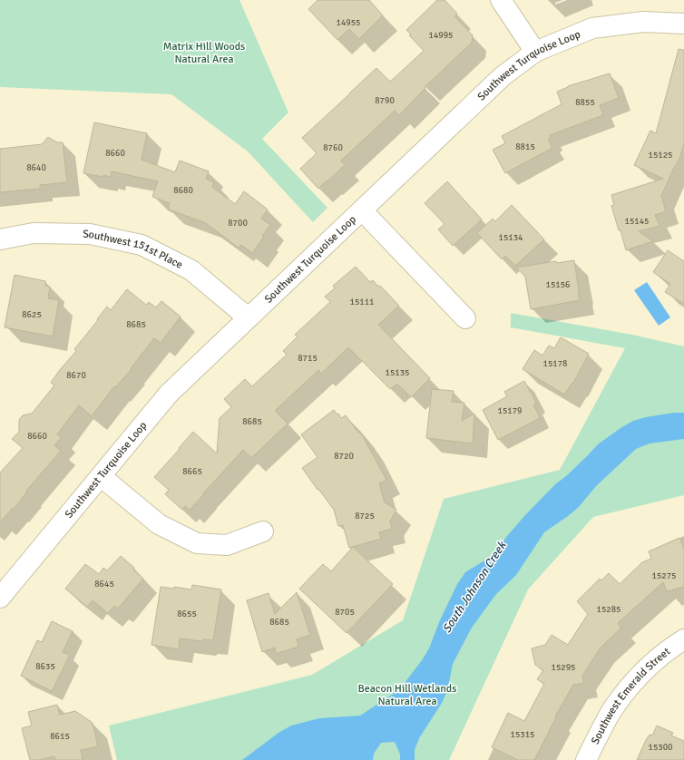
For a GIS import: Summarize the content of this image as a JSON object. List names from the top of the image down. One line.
{"streets":{"street":["Southwest Turquoise Loop","Southwest 151st Place","Southwest Emerald Street"]},"crossings":[["Southwest Turquoise Loop","Southwest 151st Place"]],"water":["South Johnson Creek"],"parks":["Matrix Hill Woods Natural Area","Beacon Hill Wetlands Natural Area"],"house_numbers":["14955","14995","8790","8855","8815","8760","8660","15125","8640","8680","15145","8700","15134","15156","15111","8625","8685","8715","15178","15135","8670","15179","8685","8660","8720","8665","8725","15275","8645","15285","8705","8655","8685","8635","15295","15315","8615","15300"]}
